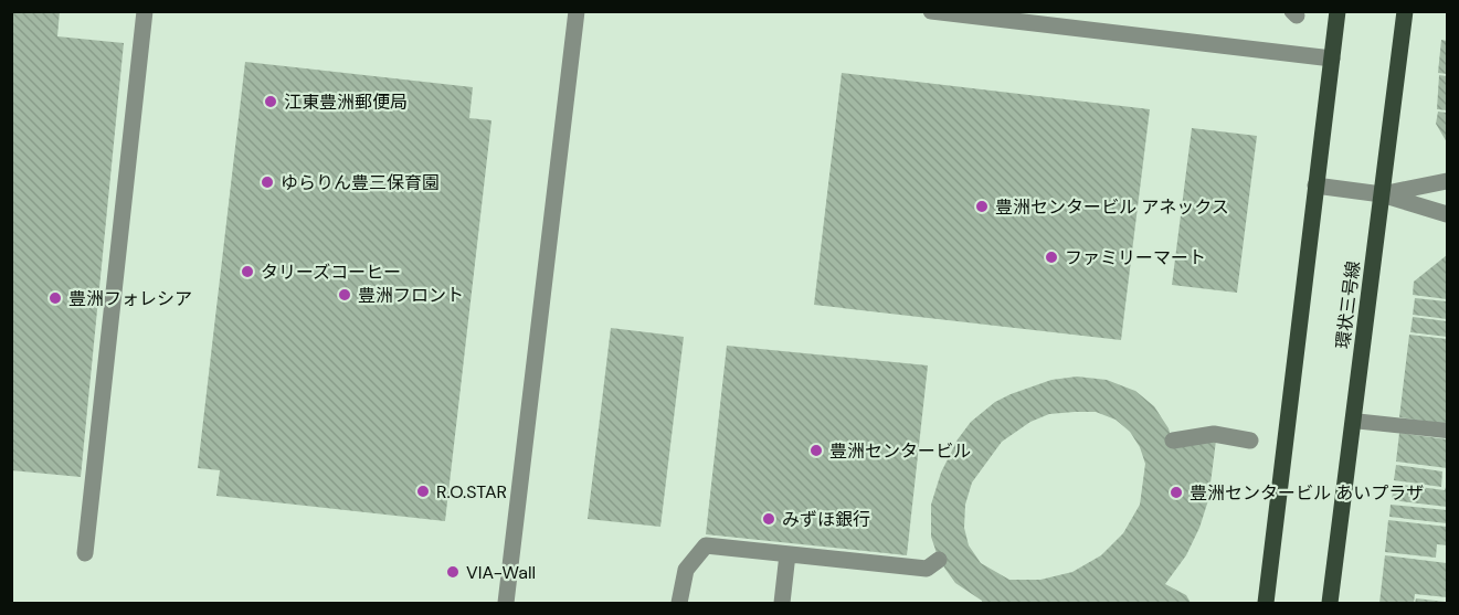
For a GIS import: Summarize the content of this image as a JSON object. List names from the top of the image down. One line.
{"streets":{"main road":["環状三号線"]},"places":["江東豊洲郵便局","ゆらりん豊三保育園","豊洲センタービル アネックス","ファミリーマート","タリーズコーヒー","豊洲フロント","豊洲フォレシア","豊洲センタービル","R.O.STAR","豊洲センタービル あいプラザ","みずほ銀行","VIA-Wall"]}
